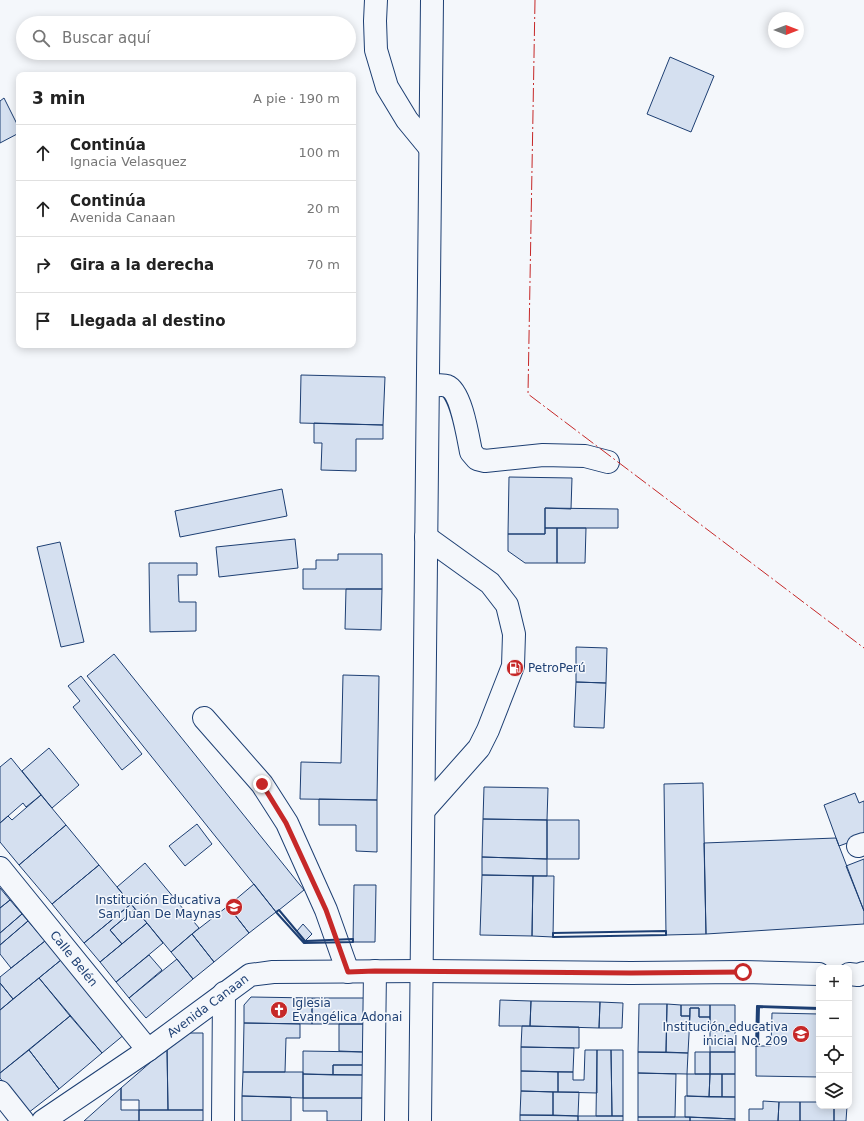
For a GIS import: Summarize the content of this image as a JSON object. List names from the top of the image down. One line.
{"streets":{"main road":["Calle Belén","Avenida Canaan"]},"crossings":[["Calle Belén","Avenida Canaan"]],"places":{"fuel station":["PetroPerú"],"school or university":["Institución Educativa San Juan De Maynas","Institución educativa inicial No. 209"],"church":["Iglesia Evangélica Adonai"]},"north":"right","page":{"search":"Buscar aquí","heading":["3 min","A pie · 190 m"],"list":[["Continúa","Ignacia Velasquez","100 m"],["Continúa","Avenida Canaan","20 m"],["Gira a la derecha","70 m"],"Llegada al destino"],"map_buttons":["+","−"]}}
